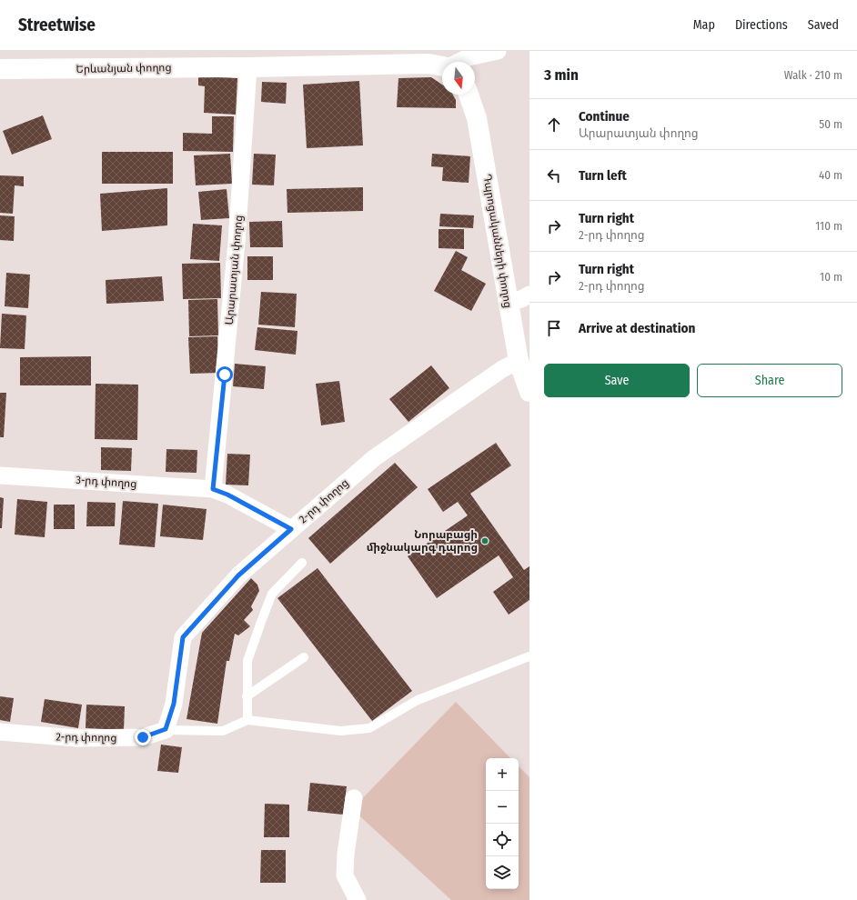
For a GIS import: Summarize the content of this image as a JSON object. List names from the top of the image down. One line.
{"streets":{"main road":["Երևանյան փողոց","Դպրոցականների փողոց"],"street":["Արարատյան փողոց","3-րդ փողոց","2-րդ փողոց"]},"crossings":[["Երևանյան փողոց","Արարատյան փողոց"],["Դպրոցականների փողոց","2-րդ փողոց"],["Արարատյան փողոց","3-րդ փողոց"],["3-րդ փողոց","2-րդ փողոց"]],"places":["Նորաբացի միջնակարգ դպրոց"],"north":"bottom","page":{"header":"Streetwise","nav":["Map","Directions","Saved"],"heading":["3 min","Walk · 210 m"],"list":[["Continue","Արարատյան փողոց","50 m"],["Turn left","40 m"],["Turn right","2-րդ փողոց","110 m"],["Turn right","2-րդ փողոց","10 m"],"Arrive at destination"],"buttons":["Save","Share"],"map_buttons":["+","−"]}}
